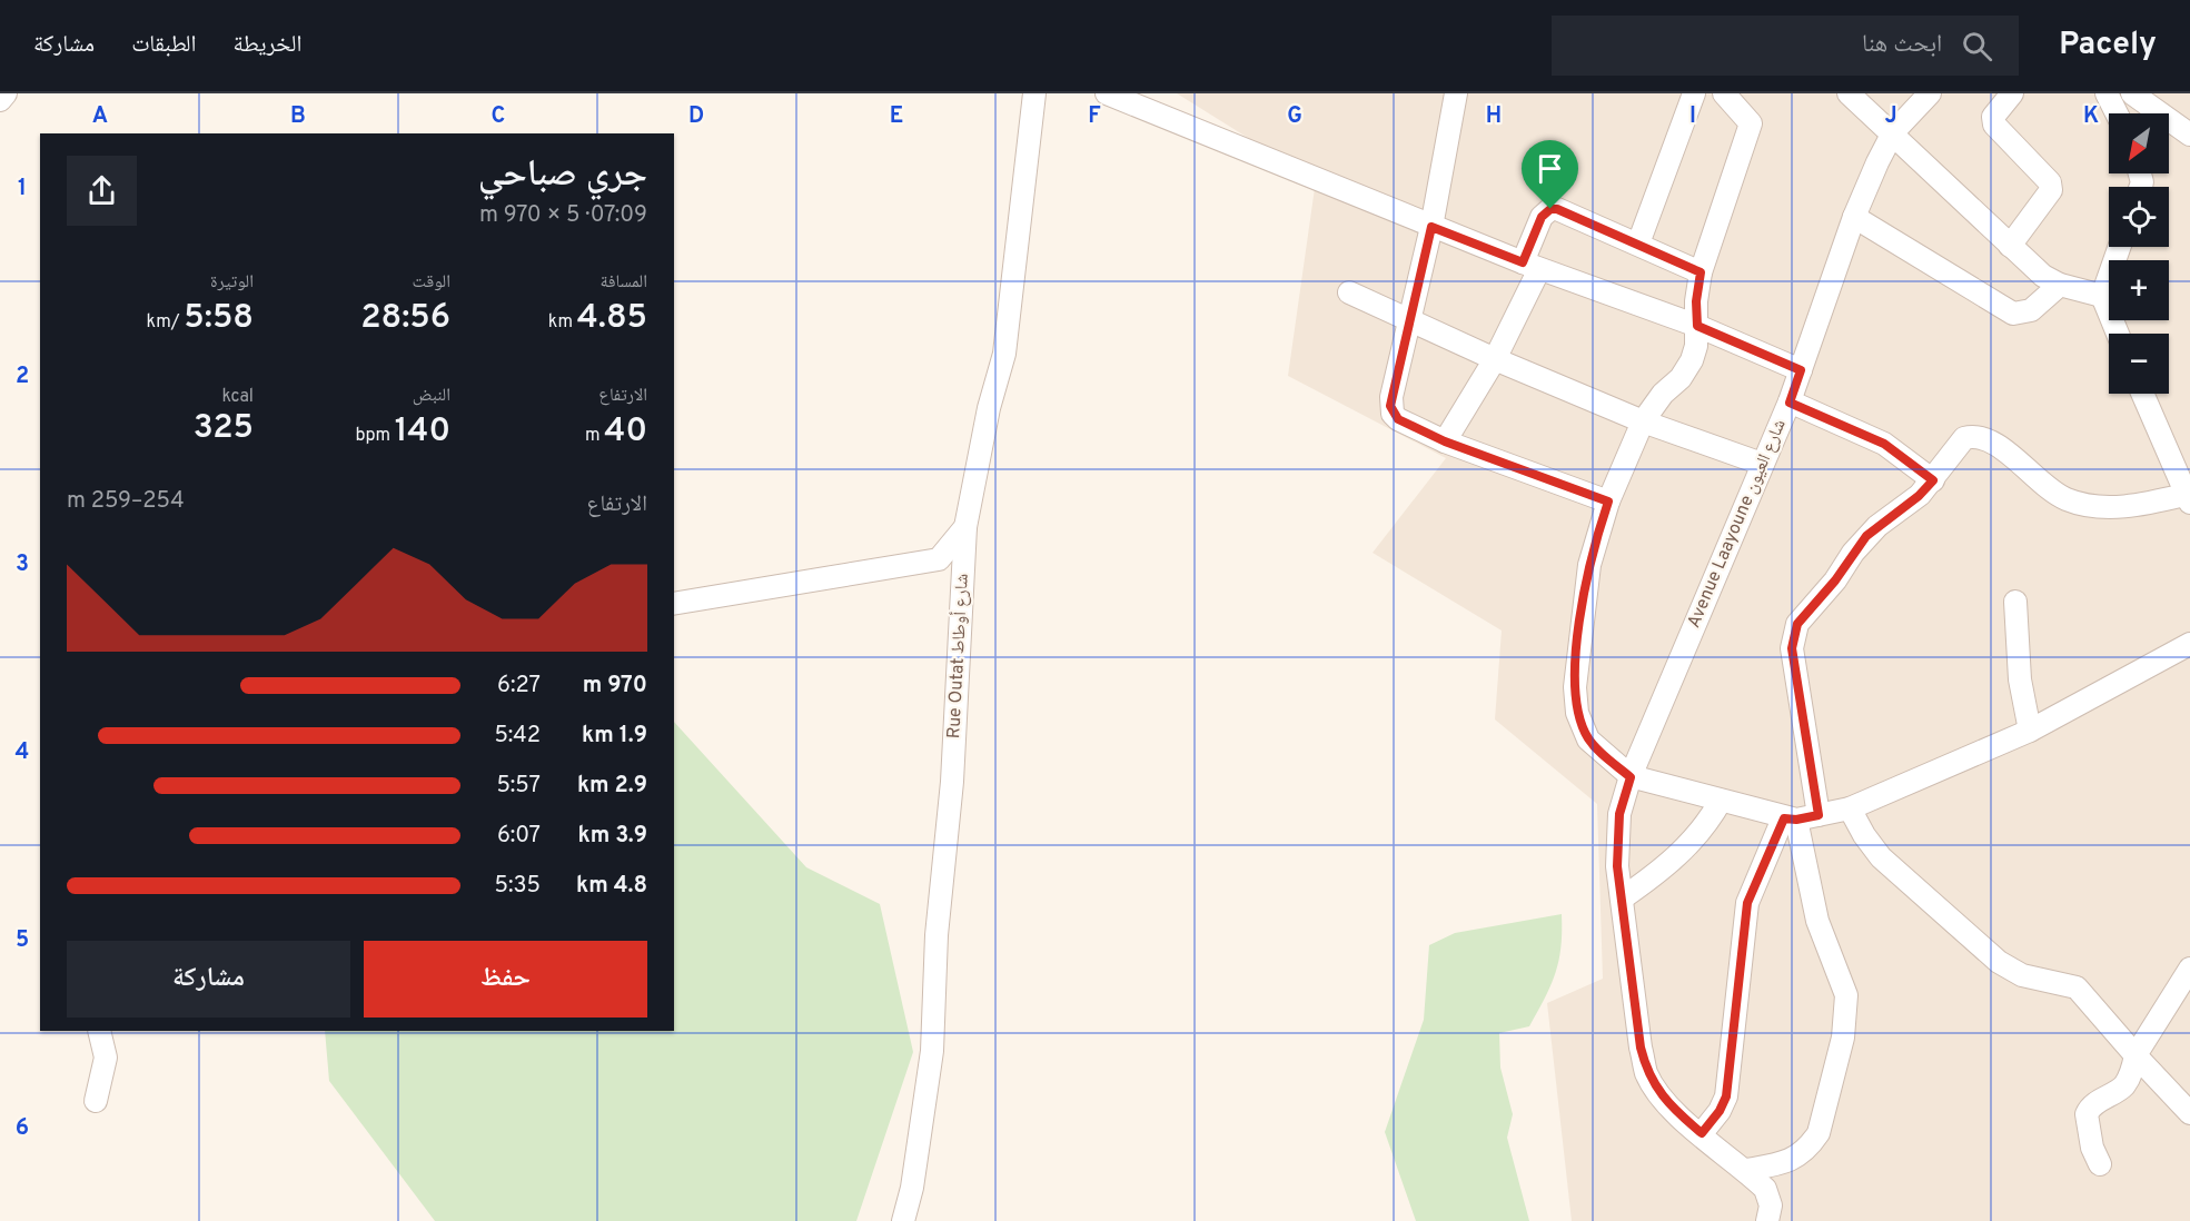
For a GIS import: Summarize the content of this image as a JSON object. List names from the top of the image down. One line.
{"streets":{"street":["Avenue Laayoune شارع العيون","Rue Outat شارع أوطاط"]},"north":"bottom left","page":{"header":"Pacely","search":"ابحث هنا","nav":["الخريطة","الطبقات","مشاركة"],"map_buttons":["+","−"],"heading":["جري صباحي","07:09 · 5 × 970 m"],"stats":[["المسافة","4.85 km"],["الوقت","28:56"],["الوتيرة","5:58 /km"],["الارتفاع","40 m"],["النبض","140 bpm"],["kcal","325"]],"chart":["الارتفاع","254–259 m"],"list":[{"name":"970 m","note":"6:27"},{"name":"1.9 km","note":"5:42"},{"name":"2.9 km","note":"5:57"},{"name":"3.9 km","note":"6:07"},{"name":"4.8 km","note":"5:35"}],"buttons":["حفظ","مشاركة"]},"grid":{"columns":["A","B","C","D","E","F","G","H","I","J","K"],"rows":["1","2","3","4","5","6"]}}
